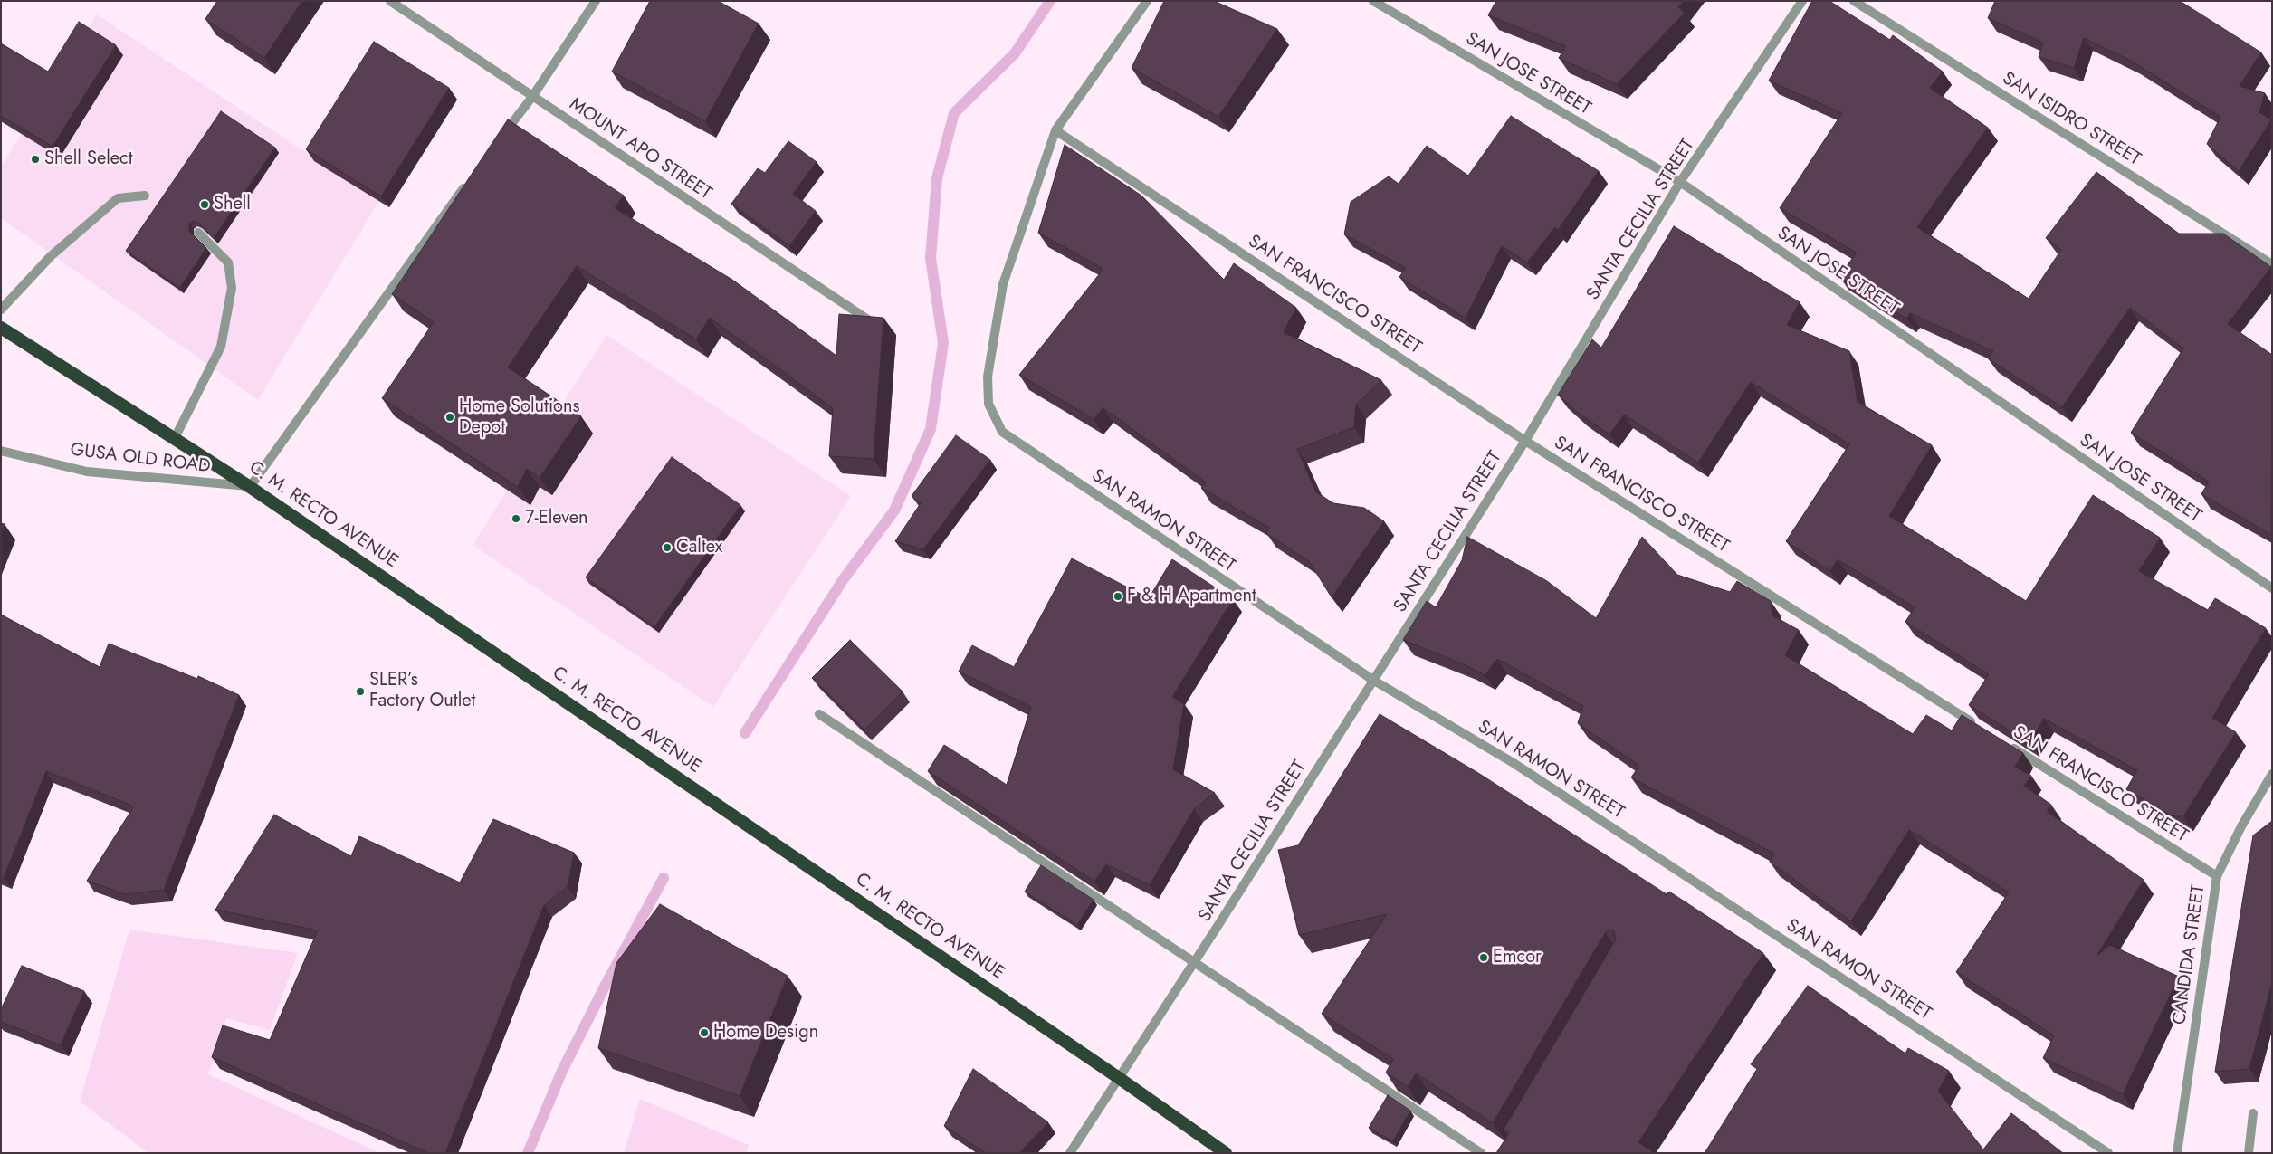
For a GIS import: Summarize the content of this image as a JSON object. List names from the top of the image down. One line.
{"streets":{"highway":["C. M. RECTO AVENUE"],"street":["SAN JOSE STREET","SAN ISIDRO STREET","MOUNT APO STREET","SANTA CECILIA STREET","SAN FRANCISCO STREET","GUSA OLD ROAD","SAN RAMON STREET","CANDIDA STREET"]},"crossings":[["SAN JOSE STREET","SANTA CECILIA STREET"],["SANTA CECILIA STREET","SAN FRANCISCO STREET"],["SANTA CECILIA STREET","C. M. RECTO AVENUE"],["SANTA CECILIA STREET","SAN RAMON STREET"],["SAN FRANCISCO STREET","SAN RAMON STREET"],["SAN FRANCISCO STREET","CANDIDA STREET"],["GUSA OLD ROAD","C. M. RECTO AVENUE"]],"places":["Shell Select","Shell","Home Solutions Depot","7-Eleven","Caltex","F & H Apartment","SLER’s Factory Outlet","Emcor","Home Design"]}
